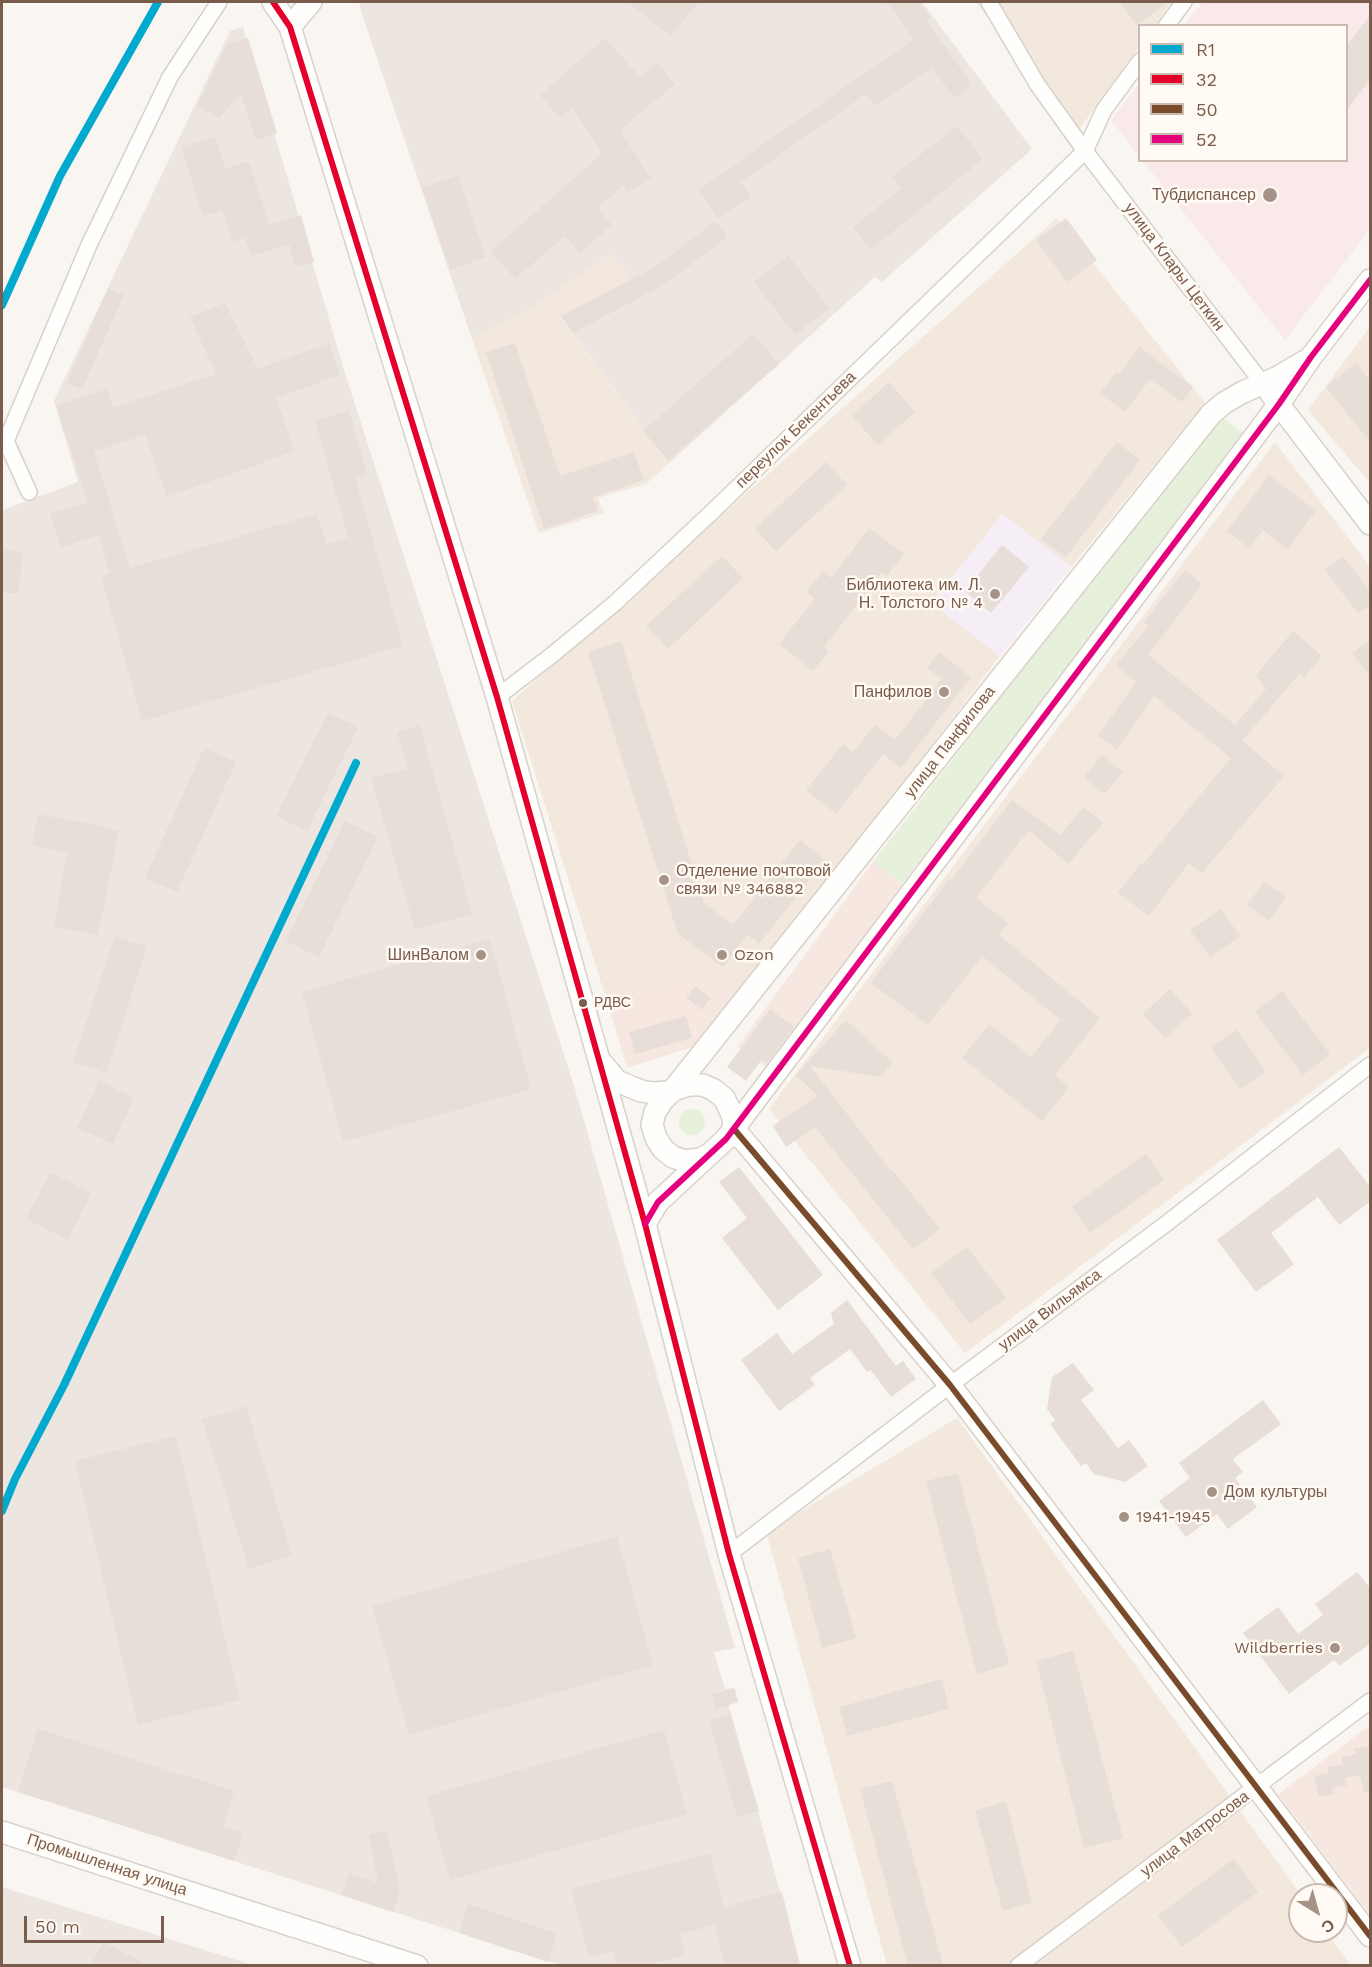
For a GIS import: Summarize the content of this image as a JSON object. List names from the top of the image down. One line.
{"streets":{"street":["улица Клары Цеткин","переулок Бекентьева","улица Панфилова","улица Вильямса","улица Матросова","Промышленная улица"]},"crossings":[["улица Клары Цеткин","переулок Бекентьева"],["улица Клары Цеткин","улица Панфилова"]],"places":["Тубдиспансер","Библиотека им. Л. Н. Толстого № 4","Панфилов","Отделение почтовой связи № 346882","ШинВалом","Ozon","РДВС","Дом культуры","1941-1945","Wildberries"],"lines":["transit line R1","transit line 32","transit line 52","transit line 50"],"legend":["R1","32","50","52"],"scale_bar":"50 m","north":"bottom right"}
